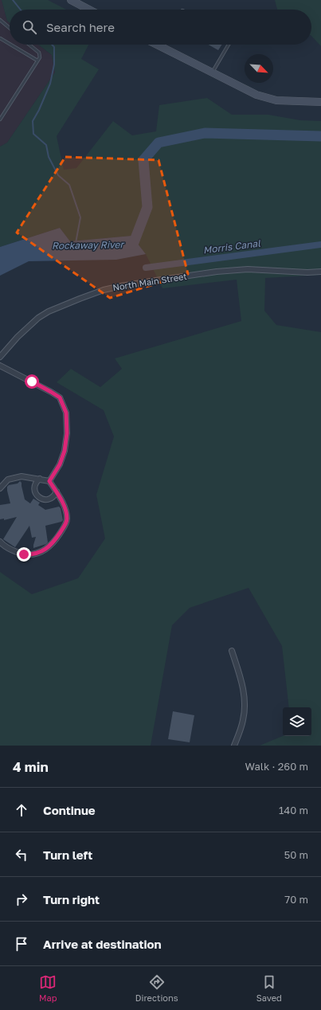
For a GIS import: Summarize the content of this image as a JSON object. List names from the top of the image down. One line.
{"streets":{"street":["North Main Street"]},"water":["Rockaway River","Morris Canal"],"north":"bottom right","page":{"search":"Search here","heading":["4 min","Walk · 260 m"],"list":[["Continue","140 m"],["Turn left","50 m"],["Turn right","70 m"],"Arrive at destination"],"nav":["Map","Directions","Saved"]}}
